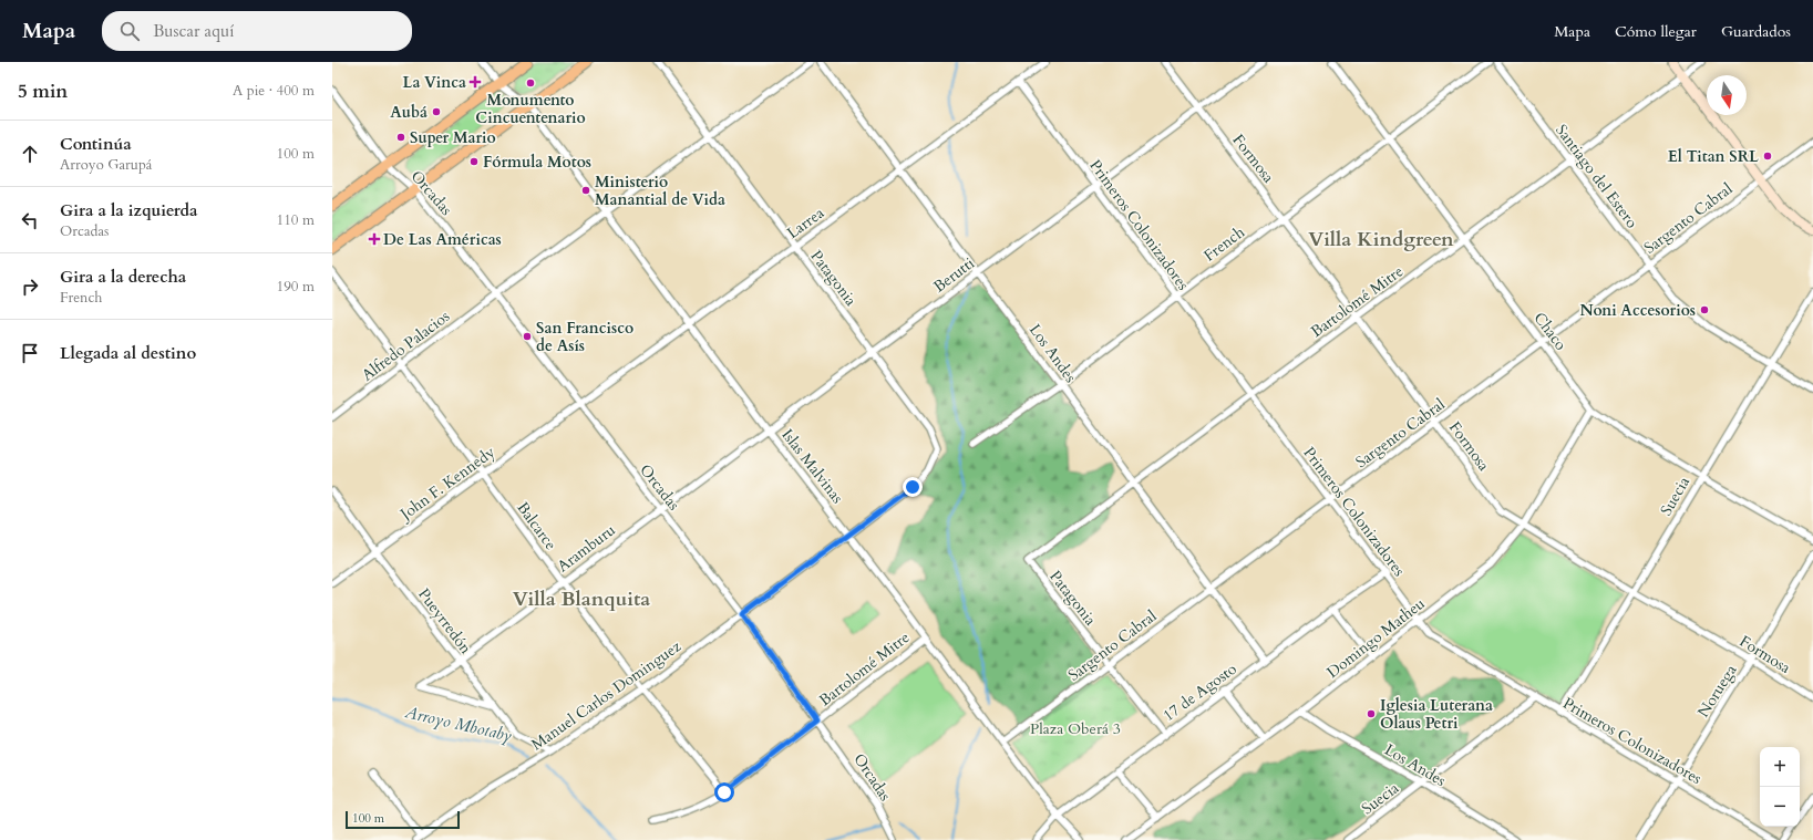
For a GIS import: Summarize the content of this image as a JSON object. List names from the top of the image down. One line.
{"streets":{"street":["Formosa","Santiago del Estero","Orcadas","Sargento Cabral","Larrea","Primeros Colonizadores","French","Berutti","Patagonia","Bartolomé Mitre","Chaco","Alfredo Palacios","Los Andes","Islas Malvinas","John F. Kennedy","Suecia","Balcarce","Aramburu","Pueyrredón","Domingo Matheu","Noruega","17 de Agosto","Manuel Carlos Dominguez"]},"crossings":[["Formosa","Sargento Cabral"],["Formosa","French"],["Formosa","Berutti"],["Formosa","Bartolomé Mitre"],["Formosa","Suecia"],["Formosa","Domingo Matheu"],["Formosa","Noruega"],["Santiago del Estero","Sargento Cabral"],["Santiago del Estero","Bartolomé Mitre"],["Santiago del Estero","Suecia"],["Orcadas","Larrea"],["Orcadas","Berutti"],["Orcadas","Bartolomé Mitre"],["Orcadas","Alfredo Palacios"],["Orcadas","John F. Kennedy"],["Orcadas","Aramburu"],["Orcadas","Manuel Carlos Dominguez"],["Sargento Cabral","Primeros Colonizadores"],["Sargento Cabral","Patagonia"],["Sargento Cabral","Chaco"],["Sargento Cabral","Los Andes"],["Sargento Cabral","Islas Malvinas"],["Larrea","Primeros Colonizadores"],["Larrea","Patagonia"],["Larrea","Los Andes"],["Larrea","Islas Malvinas"],["Larrea","John F. Kennedy"],["Primeros Colonizadores","French"],["Primeros Colonizadores","Berutti"],["Primeros Colonizadores","Bartolomé Mitre"],["Primeros Colonizadores","Suecia"],["Primeros Colonizadores","Domingo Matheu"],["Primeros Colonizadores","Noruega"],["Primeros Colonizadores","17 de Agosto"],["French","Chaco"],["French","Los Andes"],["Berutti","Patagonia"],["Berutti","Los Andes"],["Berutti","Islas Malvinas"],["Berutti","Aramburu"],["Patagonia","Bartolomé Mitre"],["Patagonia","Alfredo Palacios"],["Patagonia","Islas Malvinas"],["Patagonia","17 de Agosto"],["Bartolomé Mitre","Chaco"],["Bartolomé Mitre","Los Andes"],["Bartolomé Mitre","Islas Malvinas"],["Bartolomé Mitre","Balcarce"],["Chaco","Suecia"],["Chaco","Domingo Matheu"],["Alfredo Palacios","Islas Malvinas"],["Alfredo Palacios","Balcarce"],["Los Andes","Suecia"],["Los Andes","Domingo Matheu"],["Los Andes","17 de Agosto"],["Islas Malvinas","17 de Agosto"],["John F. Kennedy","Balcarce"],["John F. Kennedy","Pueyrredón"],["Balcarce","Aramburu"],["Balcarce","Manuel Carlos Dominguez"],["Aramburu","Pueyrredón"],["Pueyrredón","Manuel Carlos Dominguez"]],"districts":["Villa Kindgreen","Villa Blanquita"],"water":["Arroyo Mbotaby"],"parks":["Plaza Oberá 3"],"places":{"health":["La Vinca","De Las Américas"],"other":["Monumento Cincuentenario","Aubá","Super Mario","El Titan SRL","Fórmula Motos","Ministerio Manantial de Vida","Noni Accesorios","San Francisco de Asís","Iglesia Luterana Olaus Petri"]},"scale_bar":"100 m","north":"bottom","page":{"header":"Mapa","search":"Buscar aquí","nav":["Mapa","Cómo llegar","Guardados"],"heading":["5 min","A pie · 400 m"],"list":[["Continúa","Arroyo Garupá","100 m"],["Gira a la izquierda","Orcadas","110 m"],["Gira a la derecha","French","190 m"],"Llegada al destino"],"map_buttons":["+","−"],"scale":"100 m"}}
